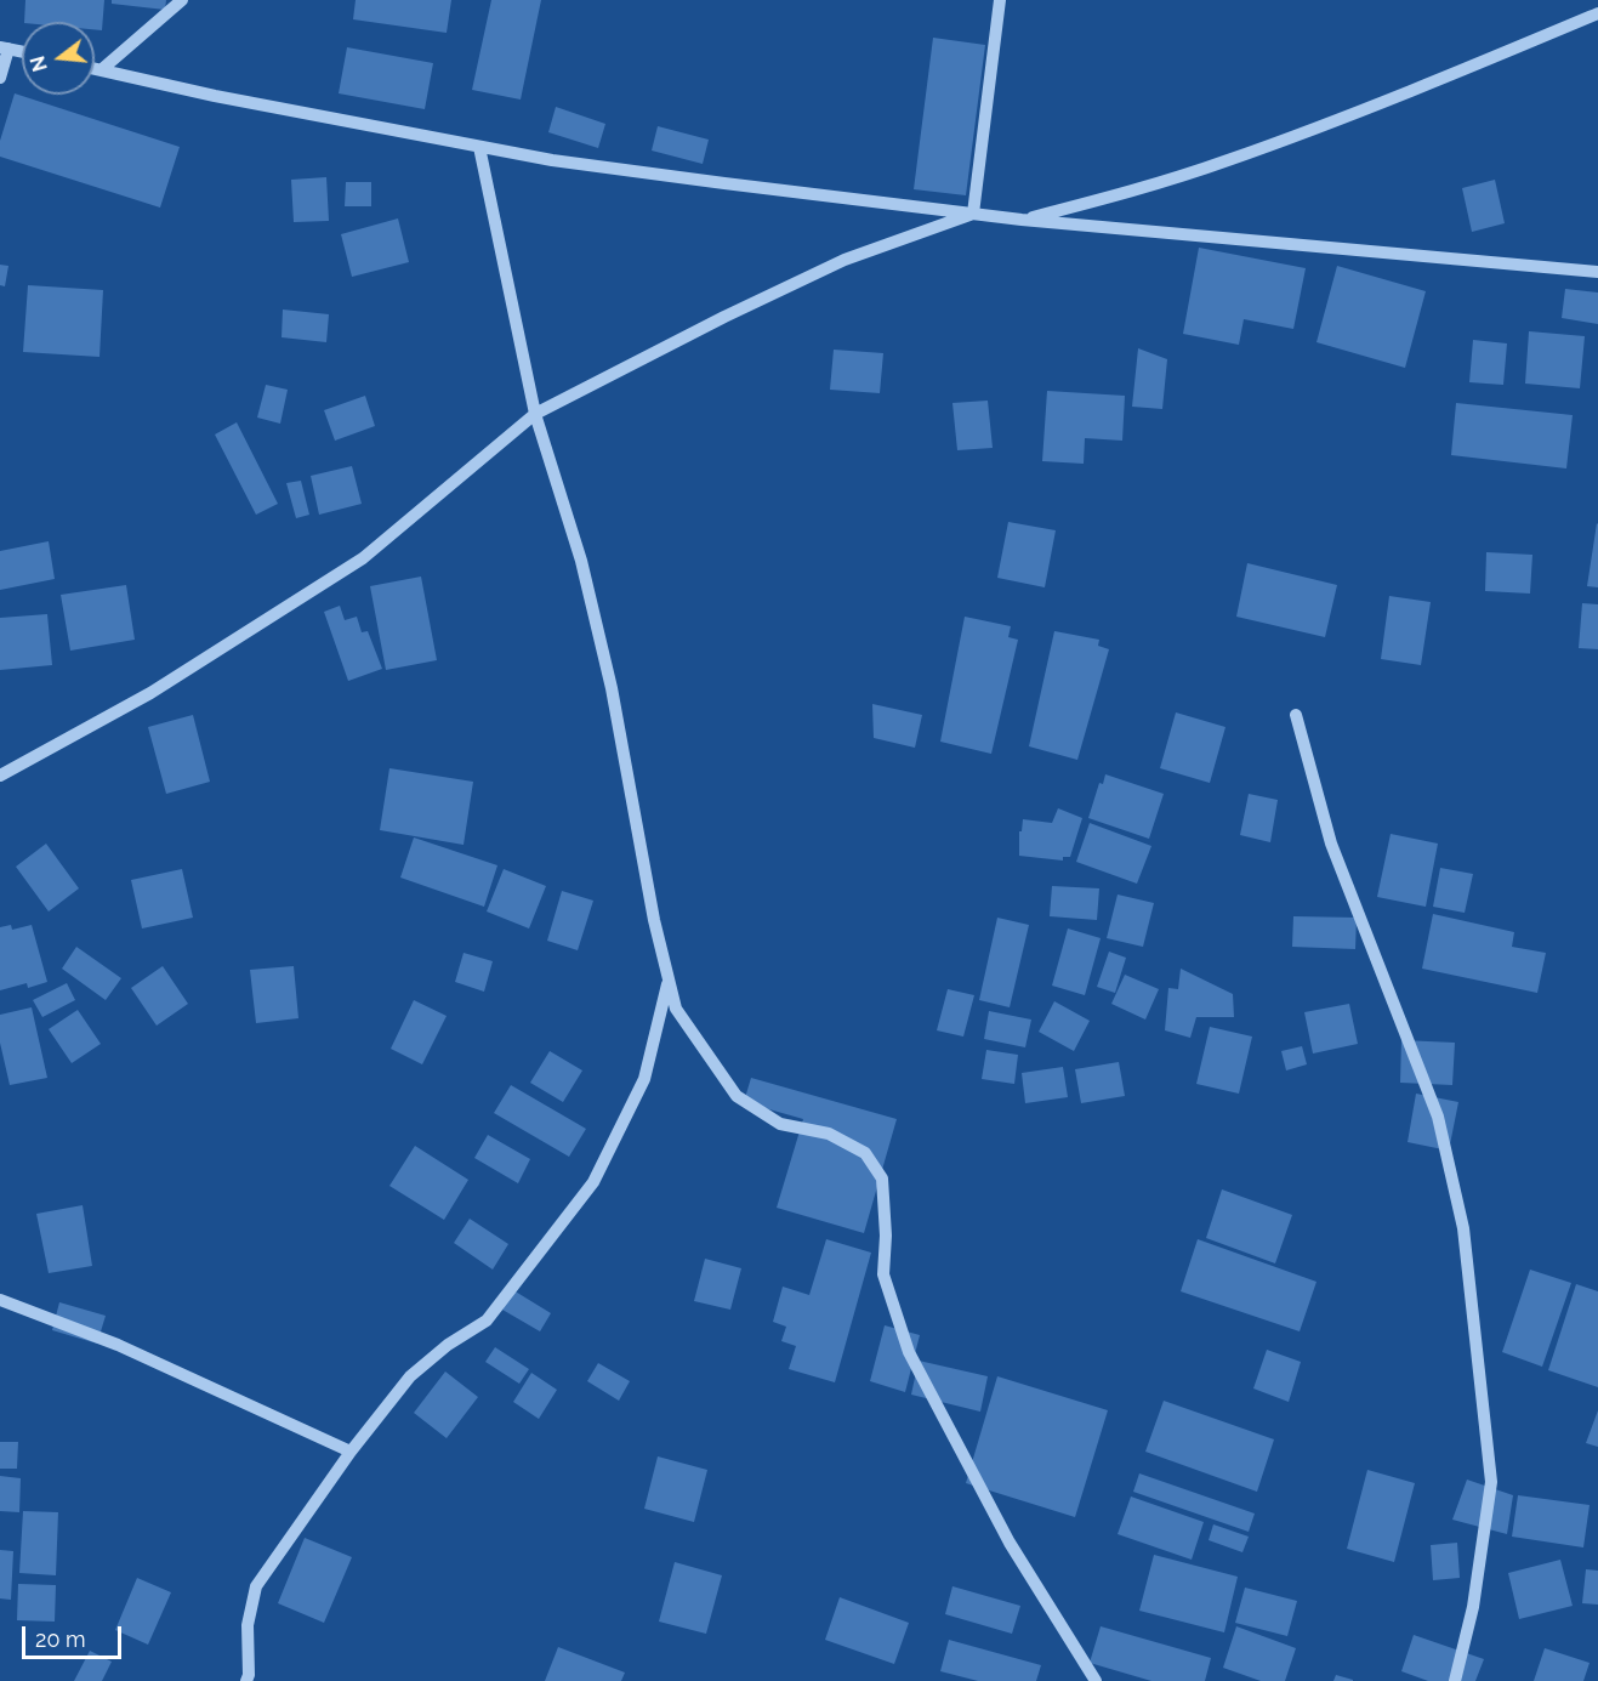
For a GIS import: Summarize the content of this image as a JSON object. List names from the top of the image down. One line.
{"scale_bar":"20 m","north":"left"}
